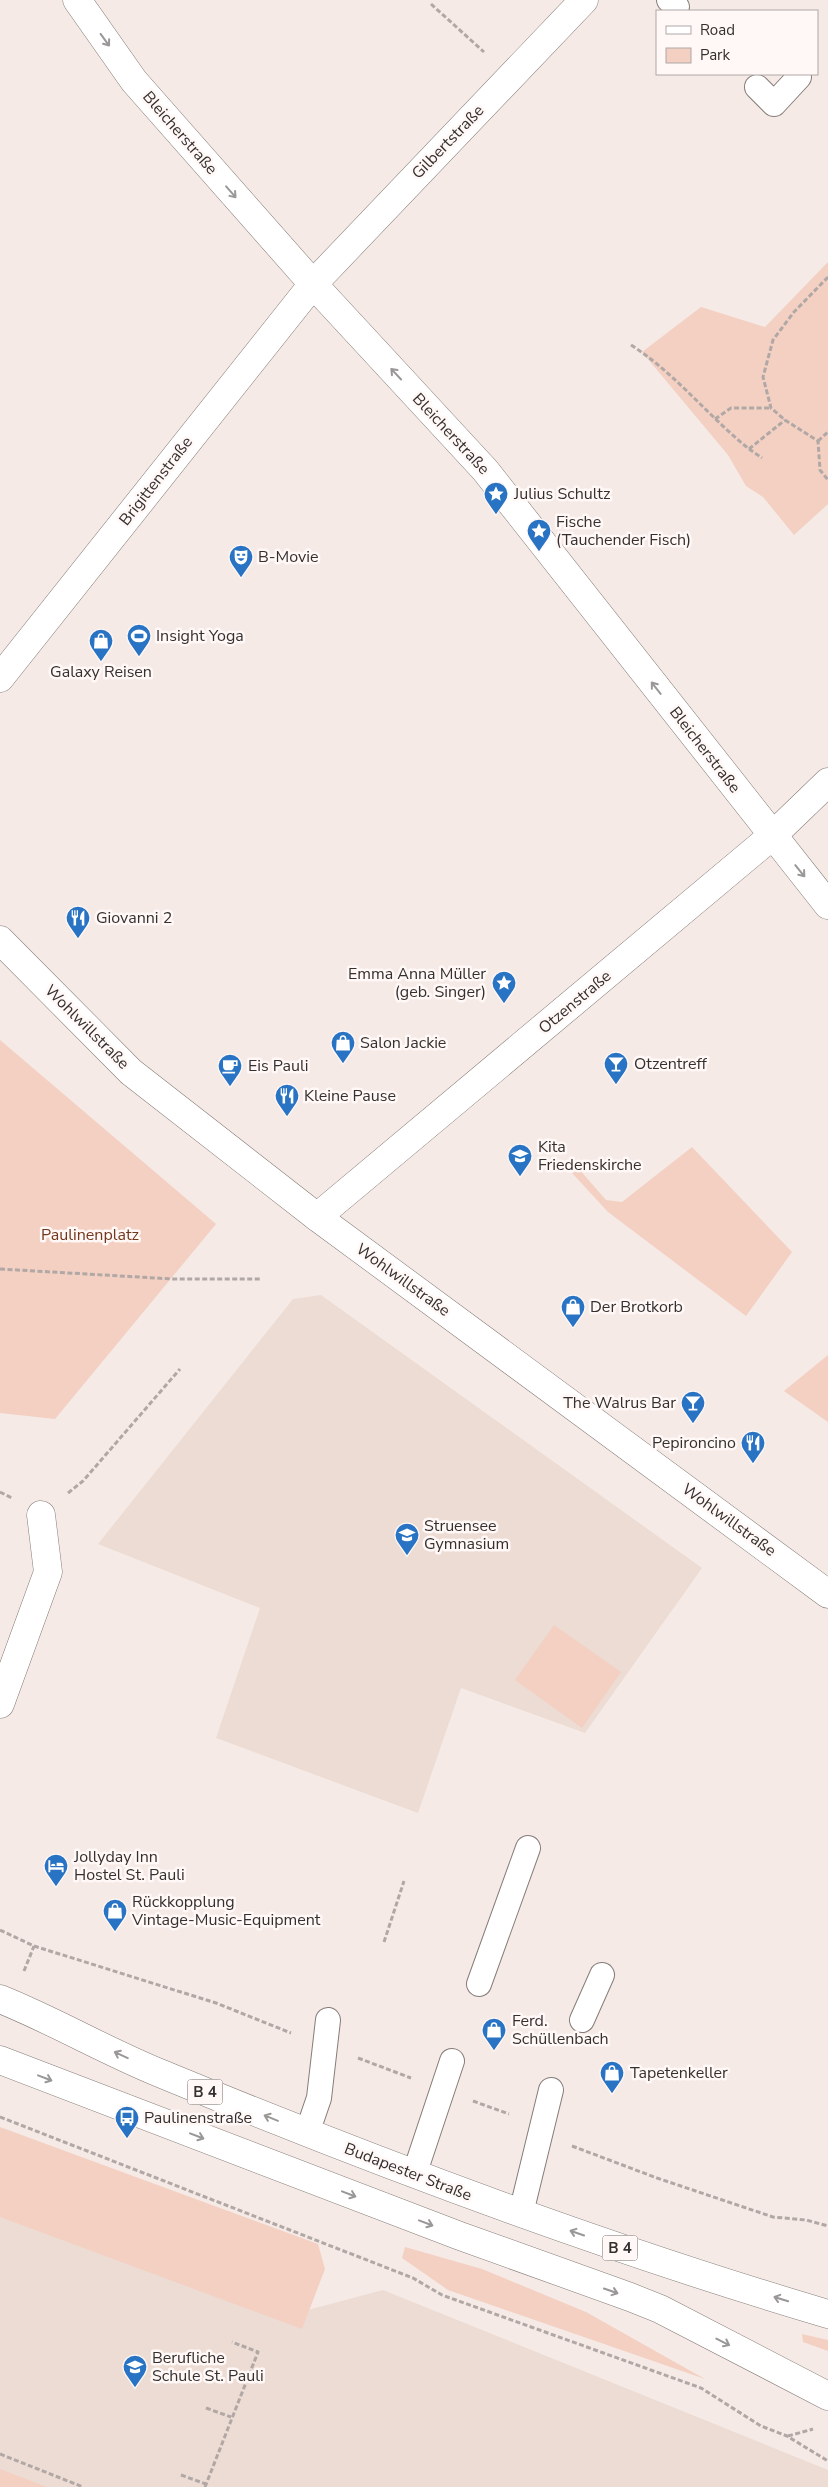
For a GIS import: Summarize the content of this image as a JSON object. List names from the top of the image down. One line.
{"streets":{"street":["Bleicherstraße","Gilbertstraße","Brigittenstraße","Otzenstraße","Wohlwillstraße","B 4","Budapester Straße"]},"crossings":[["Bleicherstraße","Gilbertstraße"],["Bleicherstraße","Brigittenstraße"],["Bleicherstraße","Otzenstraße"],["Gilbertstraße","Brigittenstraße"],["Otzenstraße","Wohlwillstraße"]],"parks":["Paulinenplatz"],"places":{"place":["Julius Schultz","Fische (Tauchender Fisch)","Emma Anna Müller (geb. Singer)"],"theatre":["B-Movie"],"sports":["Insight Yoga"],"shop":["Galaxy Reisen","Salon Jackie","Der Brotkorb","Rückkopplung Vintage-Music-Equipment","Ferd. Schüllenbach","Tapetenkeller"],"restaurant":["Giovanni 2","Kleine Pause","Pepironcino"],"bar":["Otzentreff","The Walrus Bar"],"cafe":["Eis Pauli"],"school or university":["Kita Friedenskirche","Struensee Gymnasium","Berufliche Schule St. Pauli"],"hotel":["Jollyday Inn Hostel St. Pauli"],"bus stop":["Paulinenstraße"]},"legend":["Road","Park"]}
